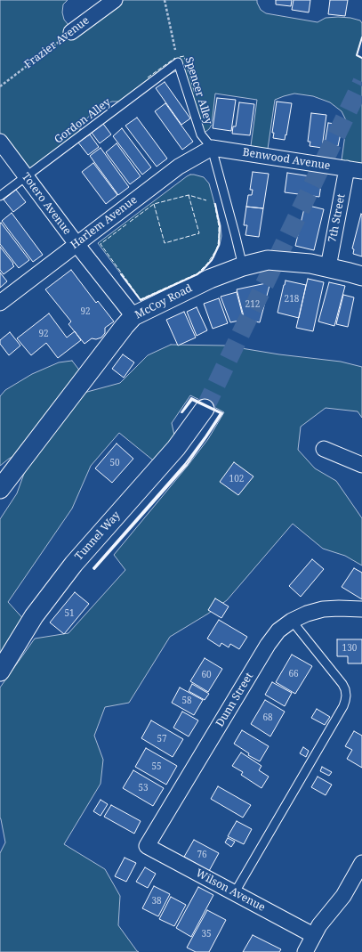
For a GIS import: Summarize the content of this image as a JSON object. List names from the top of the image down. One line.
{"streets":{"street":["Frazier Avenue","Benwood Avenue","Totero Avenue","7th Street","Harlem Avenue","McCoy Road","Tunnel Way","Dunn Street","Wilson Avenue"],"lane":["Spencer Alley","Gordon Alley"]},"crossings":[["Spencer Alley","Gordon Alley"],["Spencer Alley","Benwood Avenue"],["Spencer Alley","Harlem Avenue"],["Spencer Alley","McCoy Road"],["Gordon Alley","Totero Avenue"],["Benwood Avenue","7th Street"],["Benwood Avenue","Harlem Avenue"],["Totero Avenue","Harlem Avenue"],["Totero Avenue","McCoy Road"],["7th Street","McCoy Road"],["Dunn Street","Wilson Avenue"]],"house_numbers":["218","212","92","92","50","102","51","130","66","60","58","68","57","55","53","76","38","35"]}
